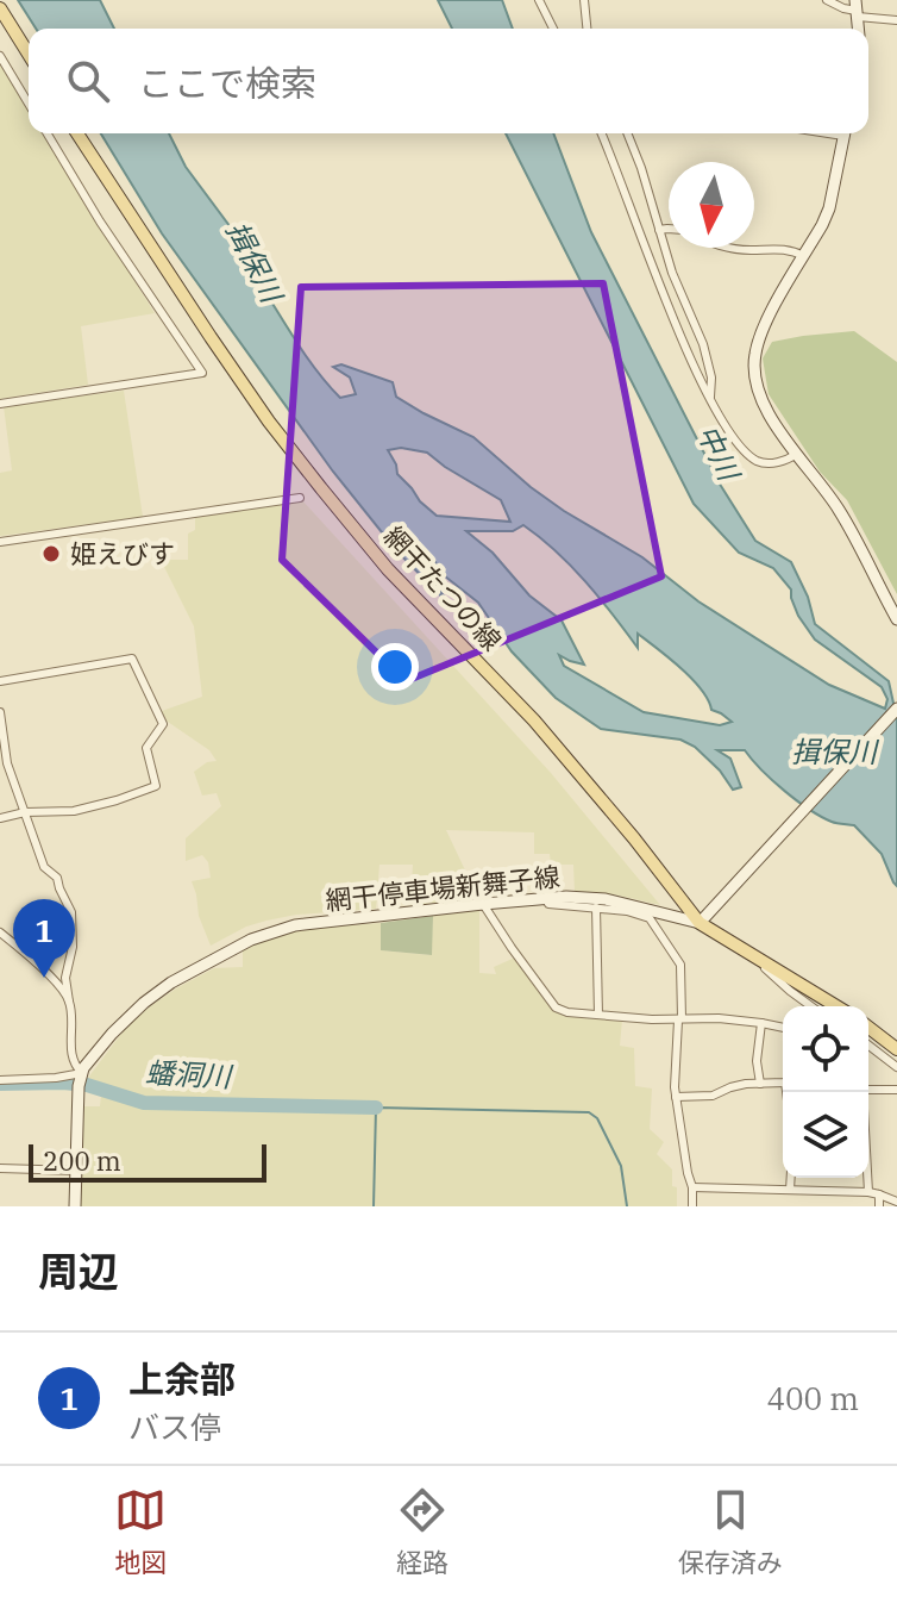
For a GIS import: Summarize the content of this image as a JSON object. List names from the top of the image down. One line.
{"streets":{"main road":["網干たつの線","網干停車場新舞子線"]},"crossings":[["網干たつの線","網干停車場新舞子線"]],"water":["揖保川","中川","蟠洞川"],"places":["姫えびす"],"scale_bar":"200 m","north":"bottom","page":{"search":"ここで検索","pins":"1","scale":"200 m","heading":"周辺","list":[{"mark":"1","name":"上余部","note":"バス停","value":"400 m"}],"nav":["地図","経路","保存済み"]}}
